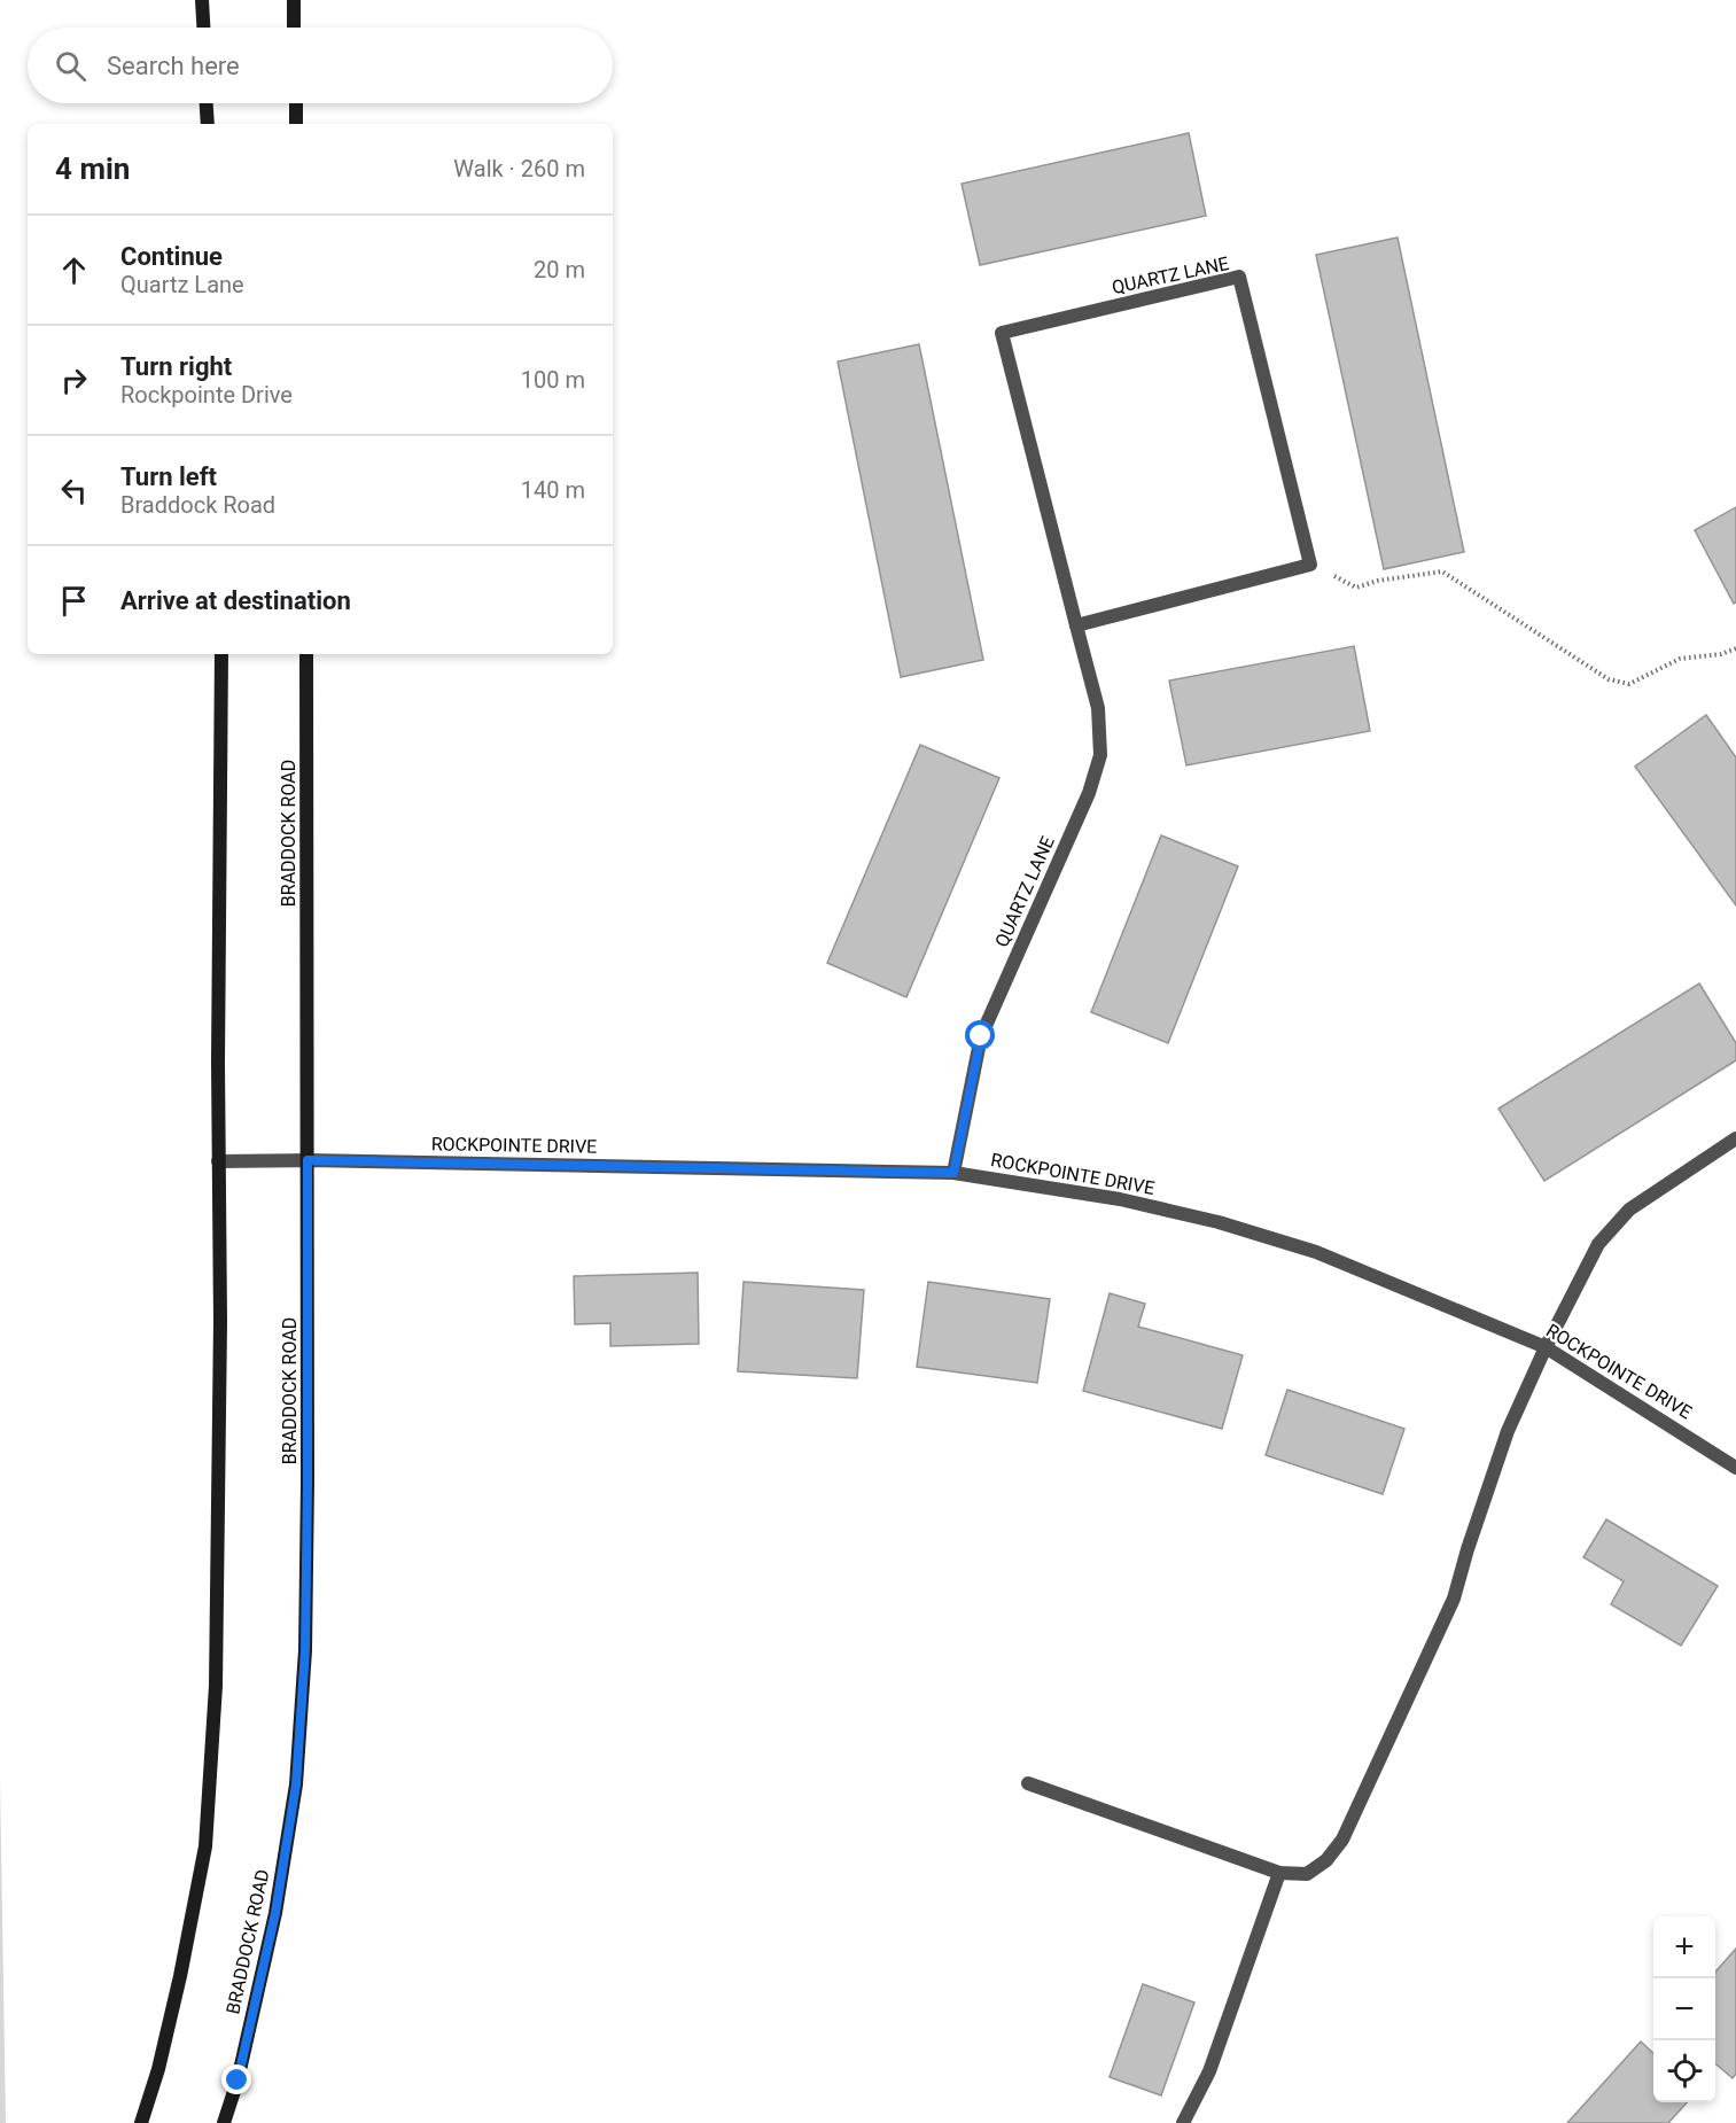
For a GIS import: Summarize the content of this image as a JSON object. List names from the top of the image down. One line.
{"streets":{"main road":["BRADDOCK ROAD"],"street":["QUARTZ LANE","ROCKPOINTE DRIVE"]},"crossings":[["QUARTZ LANE","ROCKPOINTE DRIVE"],["BRADDOCK ROAD","ROCKPOINTE DRIVE"]],"page":{"search":"Search here","heading":["4 min","Walk · 260 m"],"list":[["Continue","Quartz Lane","20 m"],["Turn right","Rockpointe Drive","100 m"],["Turn left","Braddock Road","140 m"],"Arrive at destination"],"map_buttons":["+","−"]}}
